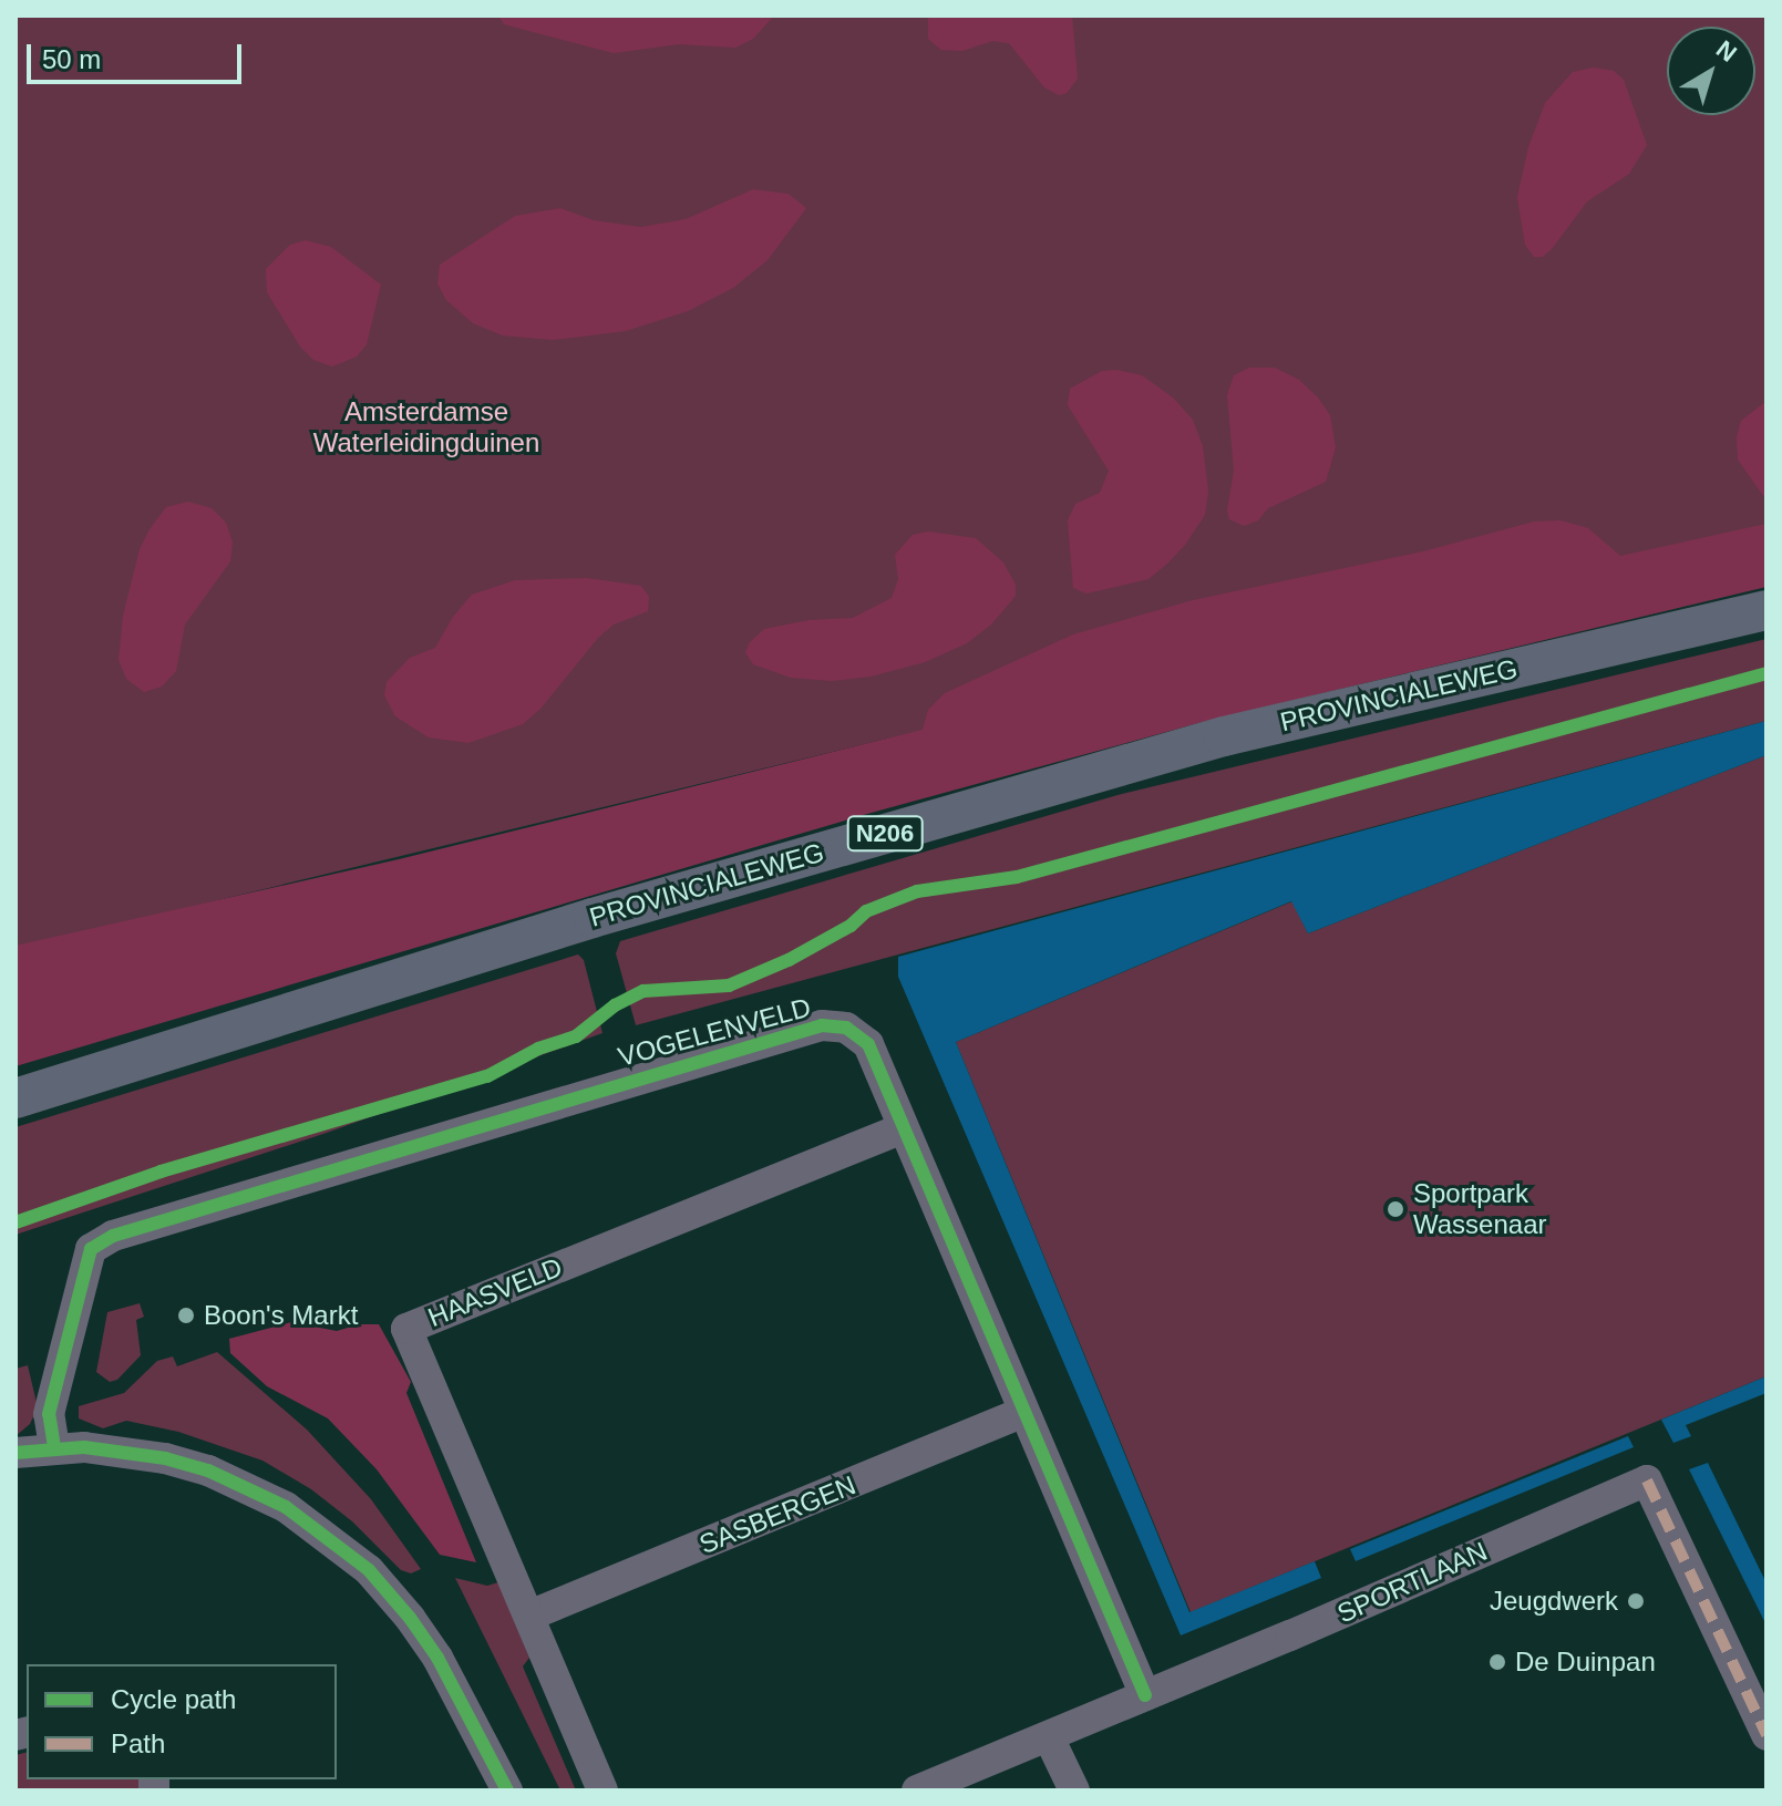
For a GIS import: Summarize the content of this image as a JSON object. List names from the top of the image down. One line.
{"streets":{"main road":["PROVINCIALEWEG","N206"],"street":["VOGELENVELD","HAASVELD","SASBERGEN","SPORTLAAN"]},"crossings":[["VOGELENVELD","HAASVELD"],["VOGELENVELD","SASBERGEN"],["VOGELENVELD","SPORTLAAN"],["HAASVELD","SASBERGEN"]],"parks":["Amsterdamse Waterleidingduinen"],"places":["Sportpark Wassenaar","Boon's Markt","Jeugdwerk","De Duinpan"],"legend":["Cycle path","Path"],"scale_bar":"50 m","north":"top right"}
